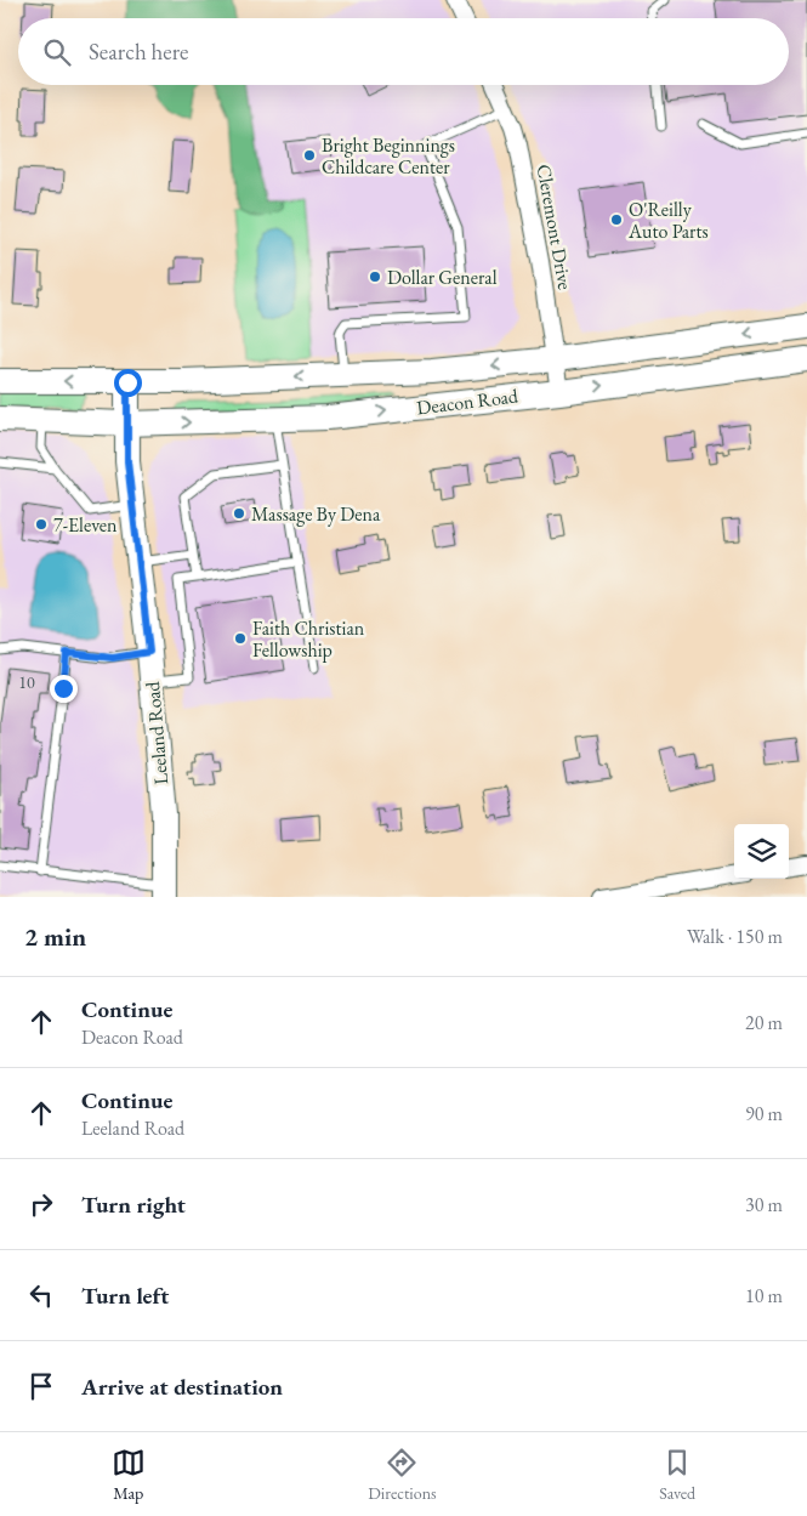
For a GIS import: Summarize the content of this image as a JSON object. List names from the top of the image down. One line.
{"streets":{"main road":["Deacon Road","Leeland Road"],"street":["Cleremont Drive"]},"crossings":[["Cleremont Drive","Deacon Road"],["Deacon Road","Leeland Road"]],"places":["Bright Beginnings Childcare Center","O'Reilly Auto Parts","Dollar General","Massage By Dena","7-Eleven","Faith Christian Fellowship"],"house_numbers":["10"],"page":{"search":"Search here","heading":["2 min","Walk · 150 m"],"list":[["Continue","Deacon Road","20 m"],["Continue","Leeland Road","90 m"],["Turn right","30 m"],["Turn left","10 m"],"Arrive at destination"],"nav":["Map","Directions","Saved"]}}
